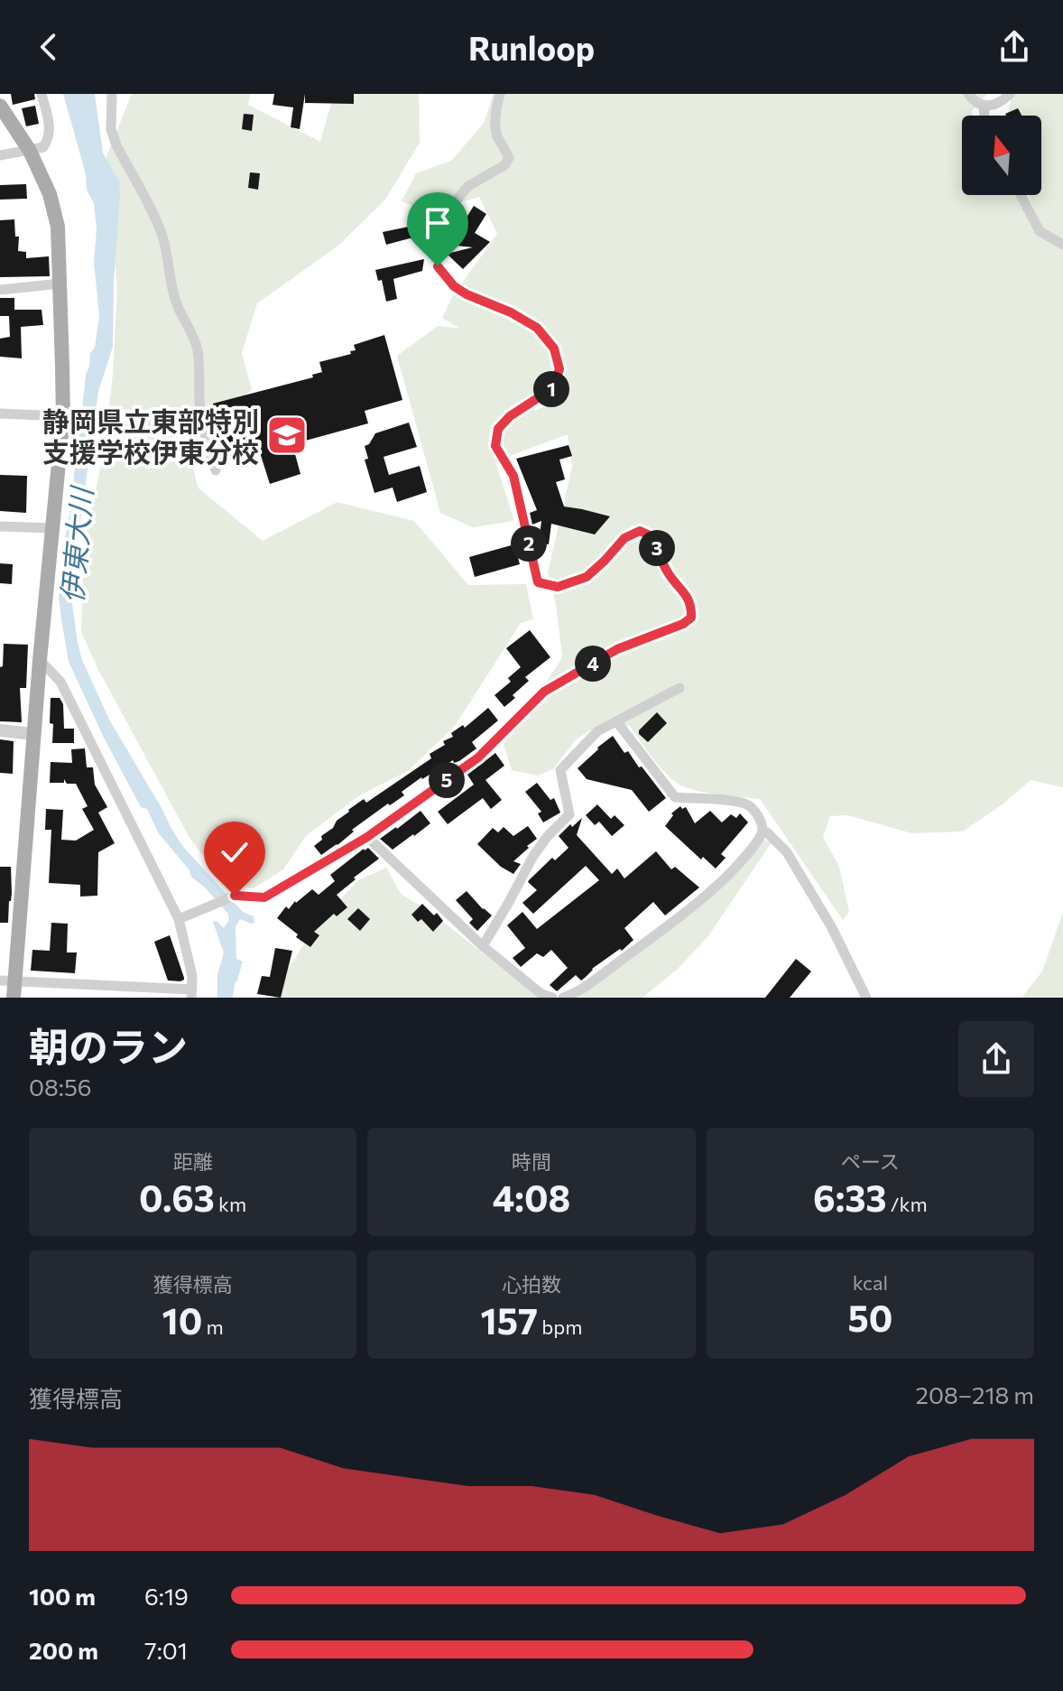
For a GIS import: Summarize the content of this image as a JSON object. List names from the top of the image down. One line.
{"water":["伊東大川"],"places":{"school or university":["静岡県立東部特別 支援学校伊東分校"]},"north":"top","page":{"header":"Runloop","pins":["1","2","3","4","5"],"heading":["朝のラン","08:56"],"stats":[["距離","0.63 km"],["時間","4:08"],["ペース","6:33 /km"],["獲得標高","10 m"],["心拍数","157 bpm"],["kcal","50"]],"chart":["獲得標高","208–218 m"],"list":[{"name":"100 m","note":"6:19"},{"name":"200 m","note":"7:01"}]}}
